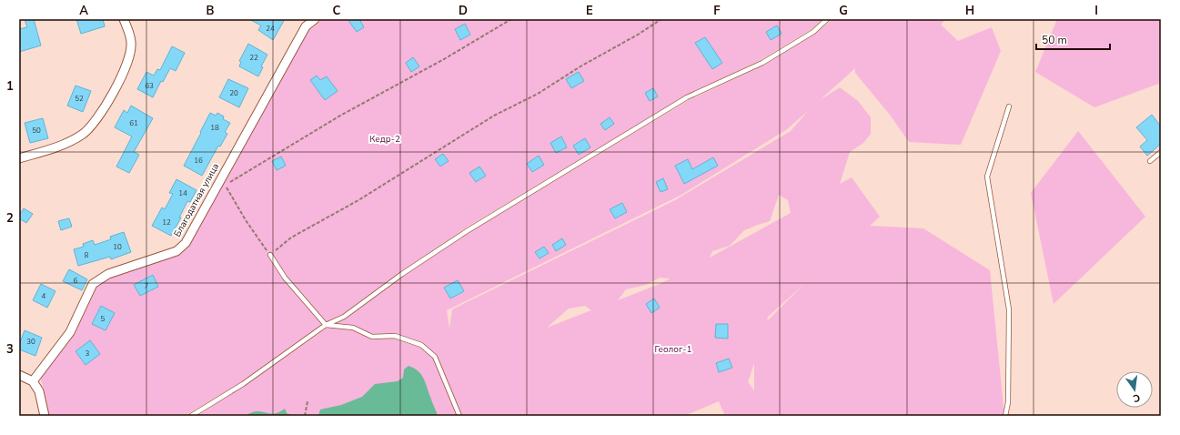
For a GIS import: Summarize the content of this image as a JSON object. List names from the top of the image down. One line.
{"streets":{"street":["Благодатная улица"]},"parks":["Кедр-2","Геолог-1"],"house_numbers":["24","22","63","20","52","61","18","50","16","14","12","10","8","6","7","4","5","30","3"],"scale_bar":"50 m","north":"bottom","grid":{"columns":["A","B","C","D","E","F","G","H","I"],"rows":["1","2","3"]}}
